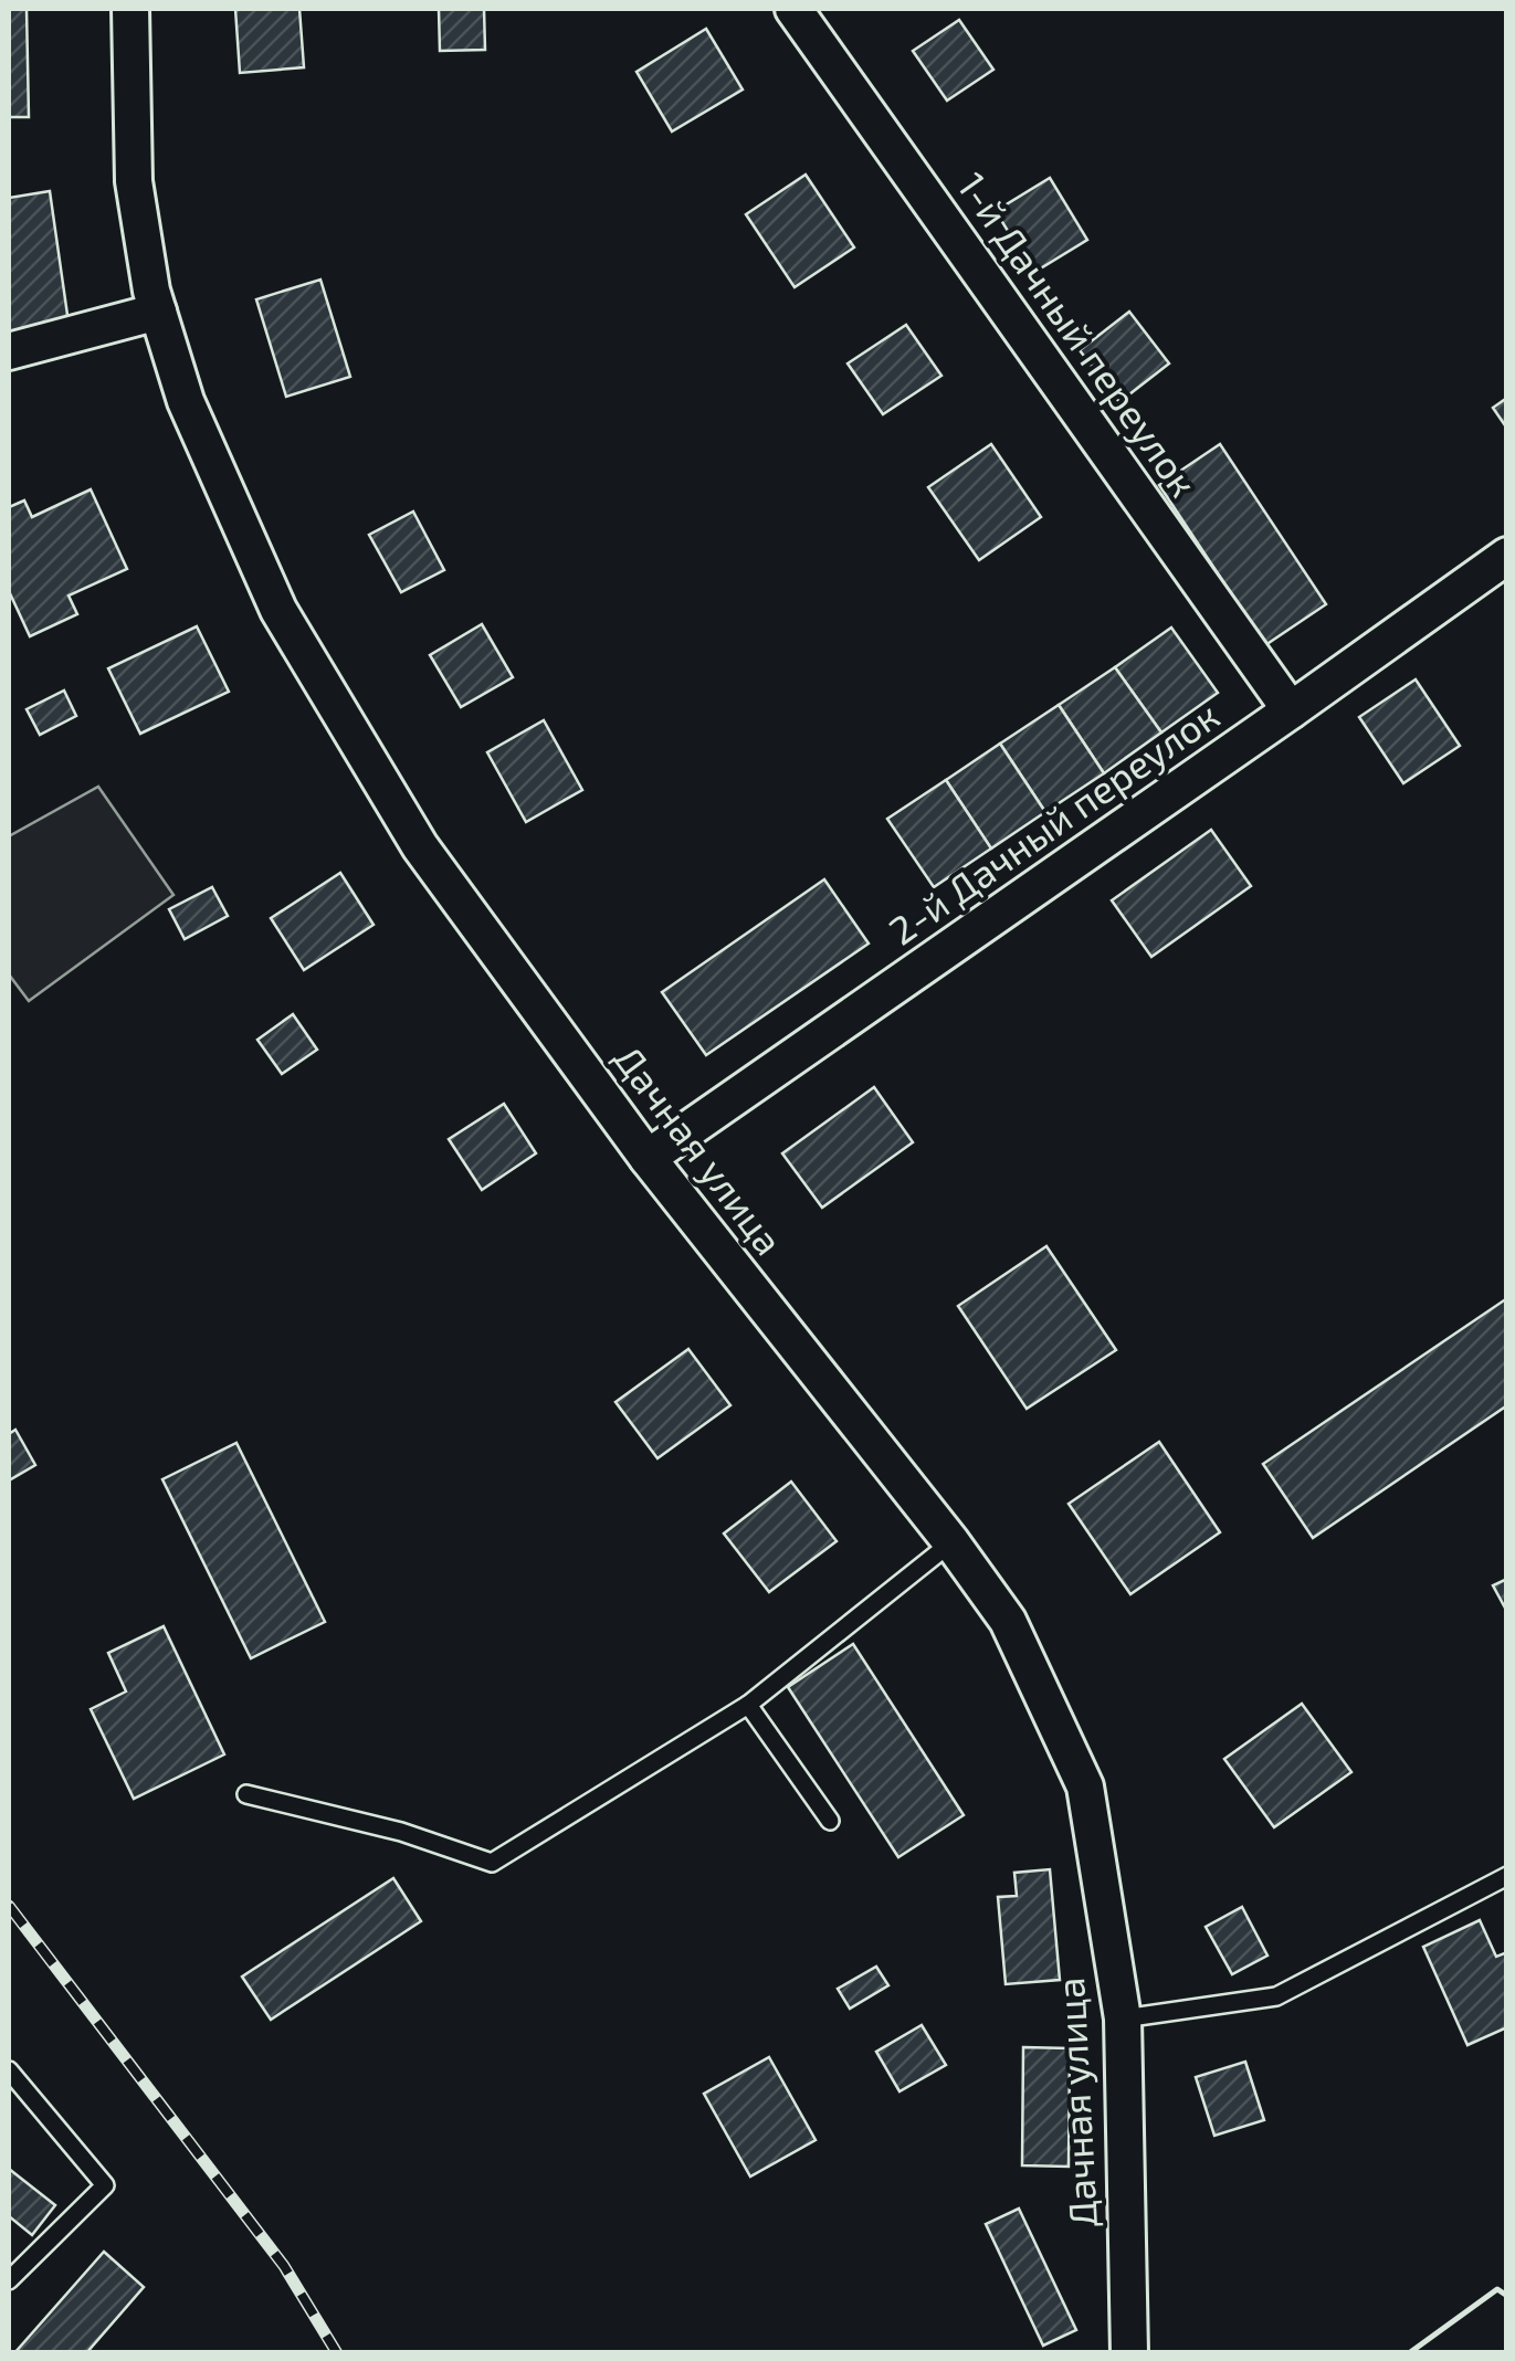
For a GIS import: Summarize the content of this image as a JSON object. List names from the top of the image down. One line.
{"streets":{"street":["1-й Дачный переулок","2-й Дачный переулок","Дачная улица"]},"crossings":[["1-й Дачный переулок","2-й Дачный переулок"],["2-й Дачный переулок","Дачная улица"]]}
